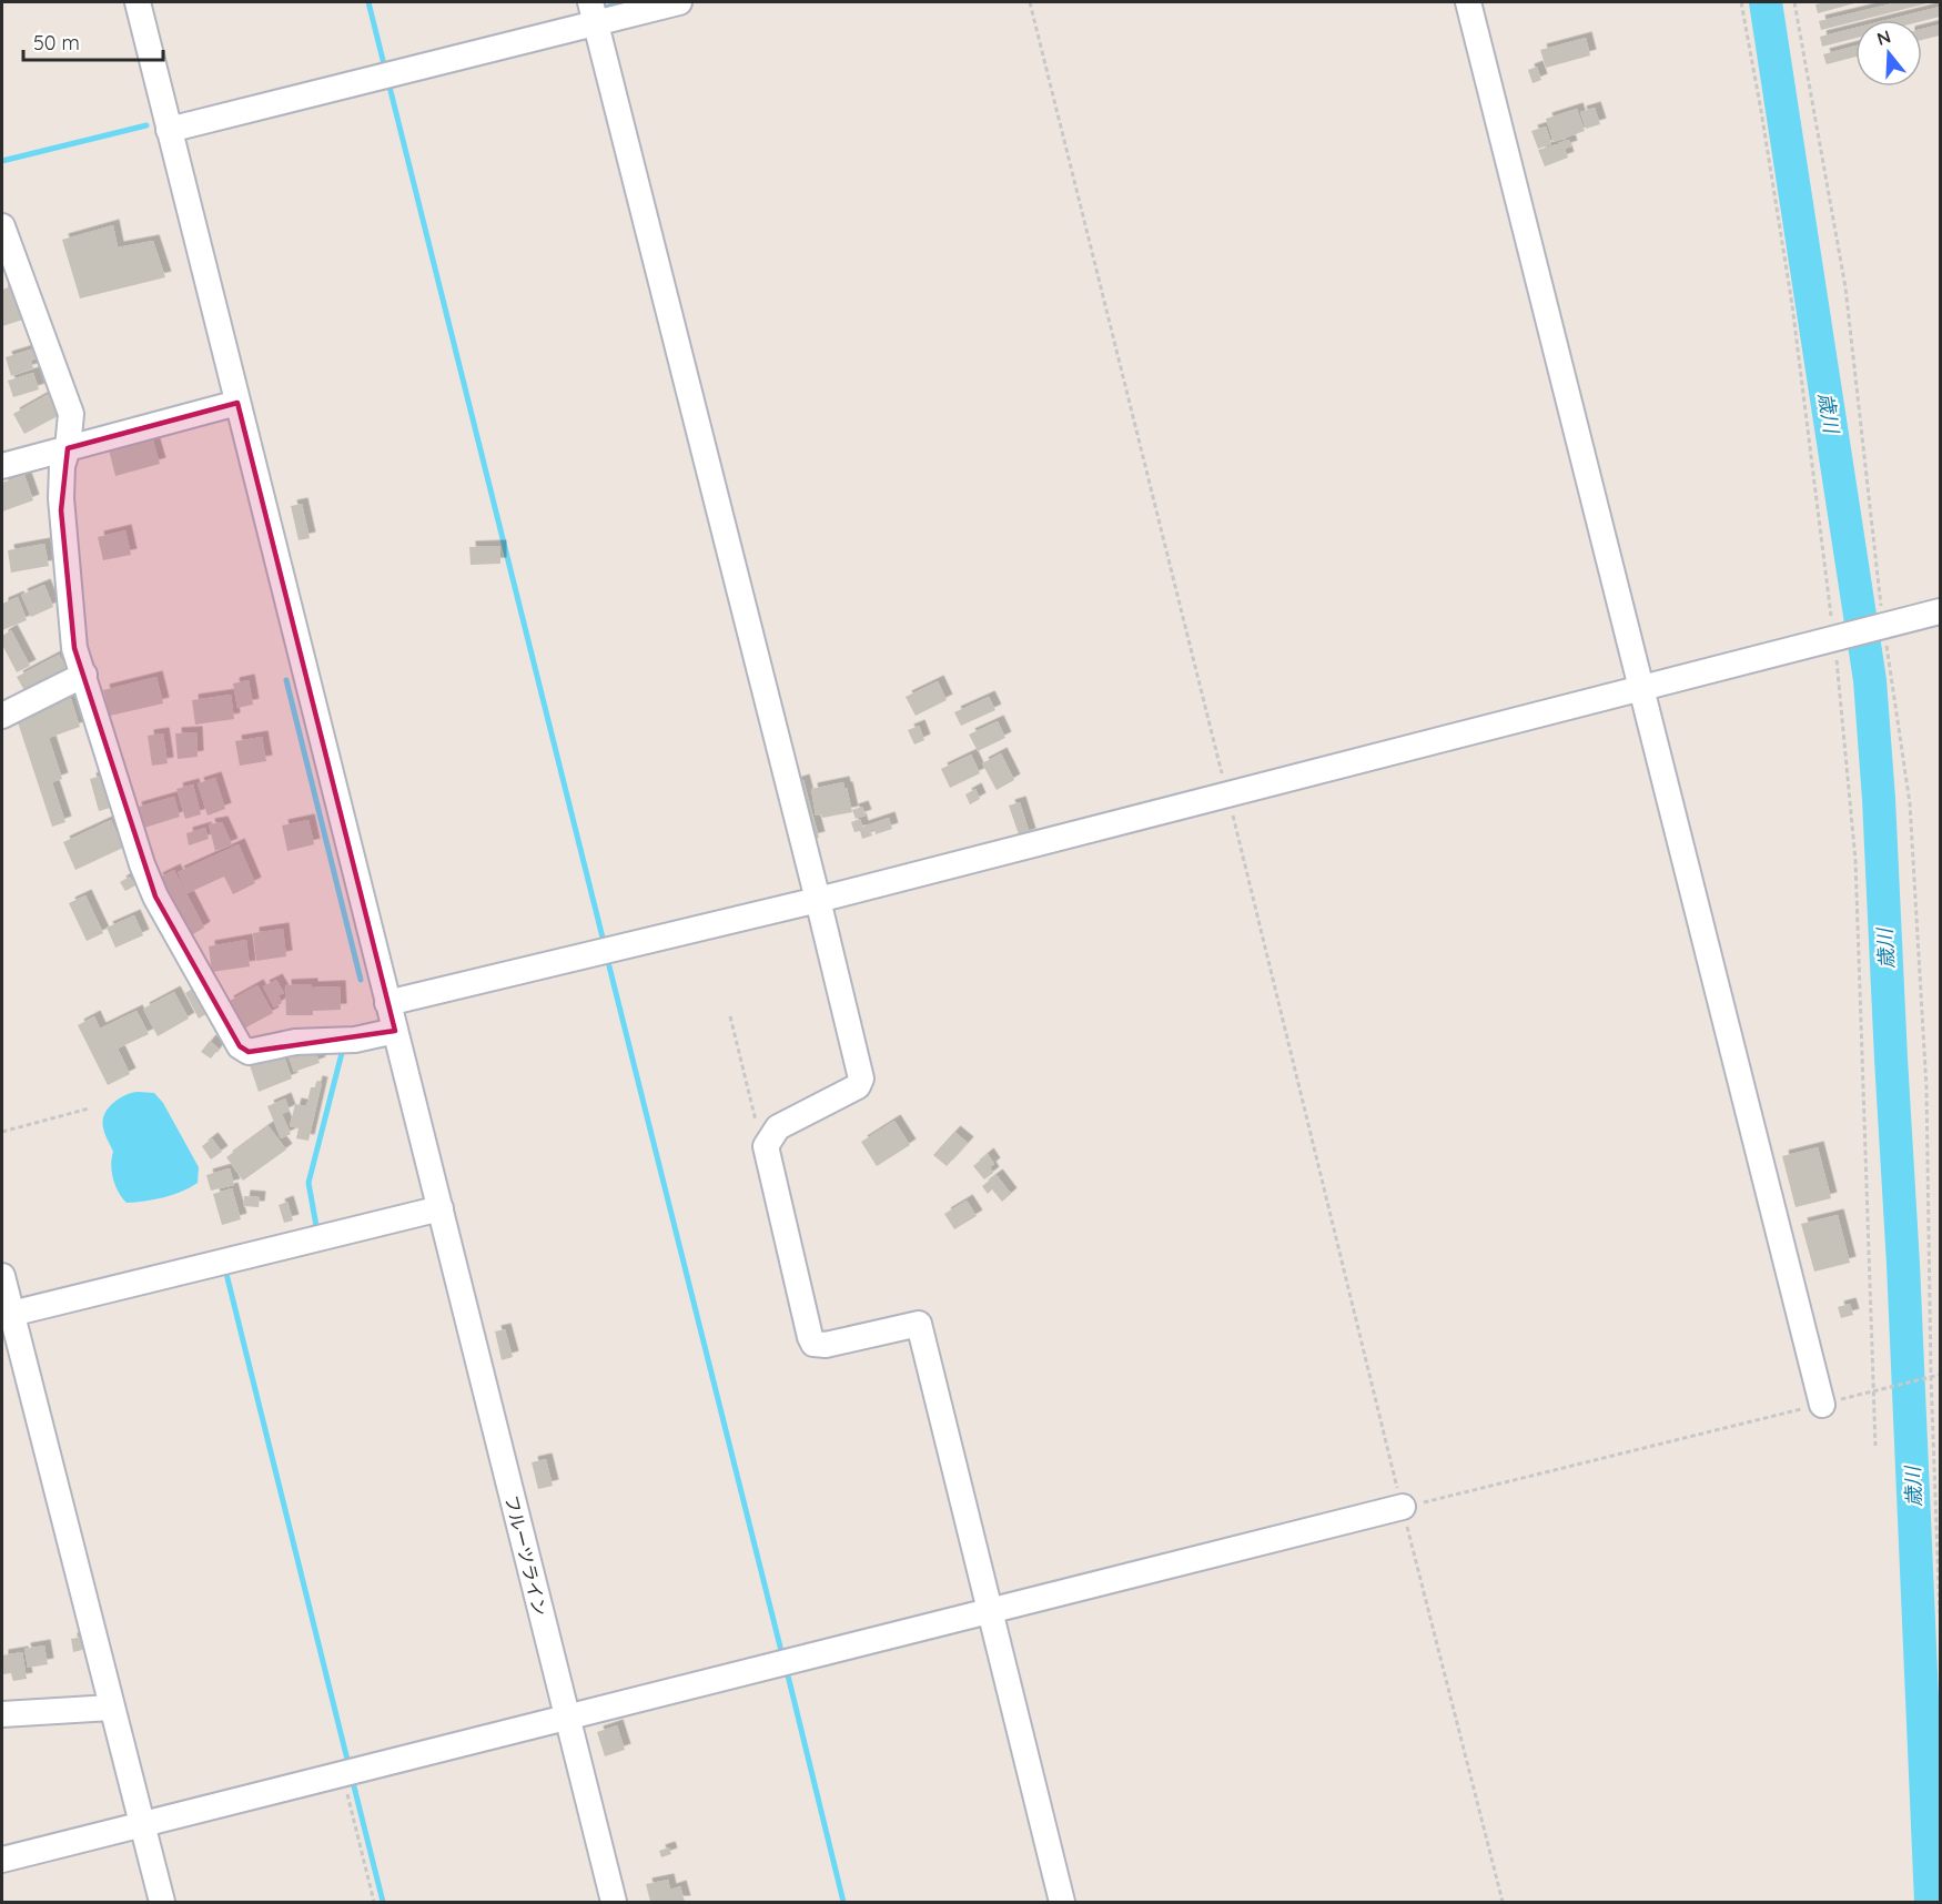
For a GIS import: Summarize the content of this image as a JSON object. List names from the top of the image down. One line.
{"streets":{"street":["フルーツライン"]},"water":["歳川"],"scale_bar":"50 m","north":"top"}
